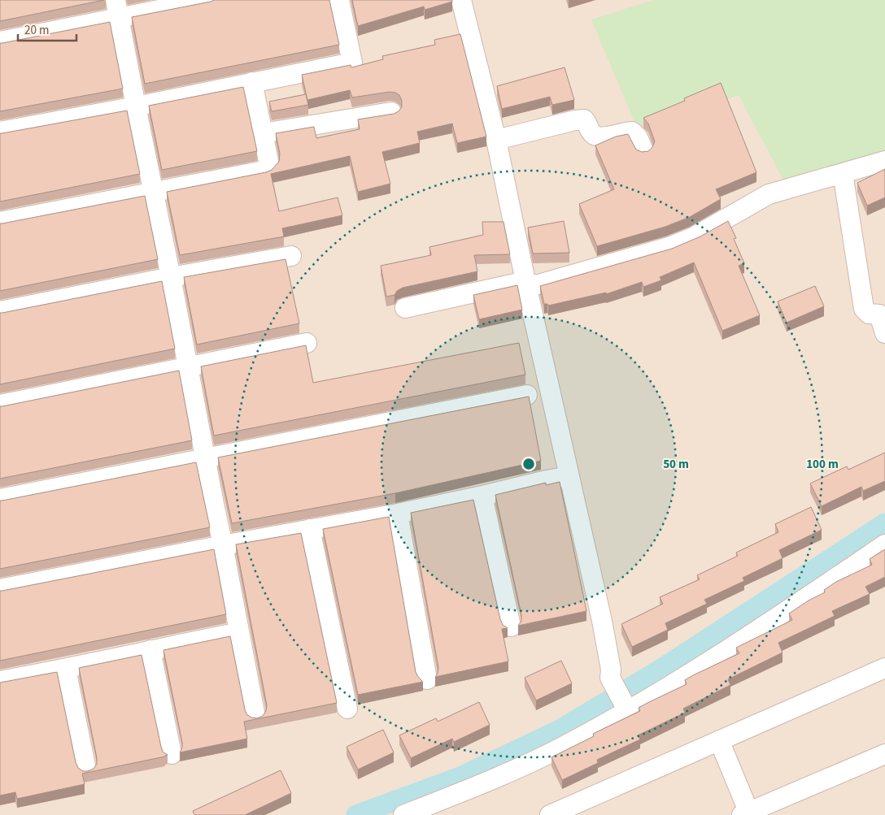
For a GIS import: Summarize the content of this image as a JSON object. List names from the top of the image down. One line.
{"scale_bar":"20 m","rings":["50 m","100 m"]}
